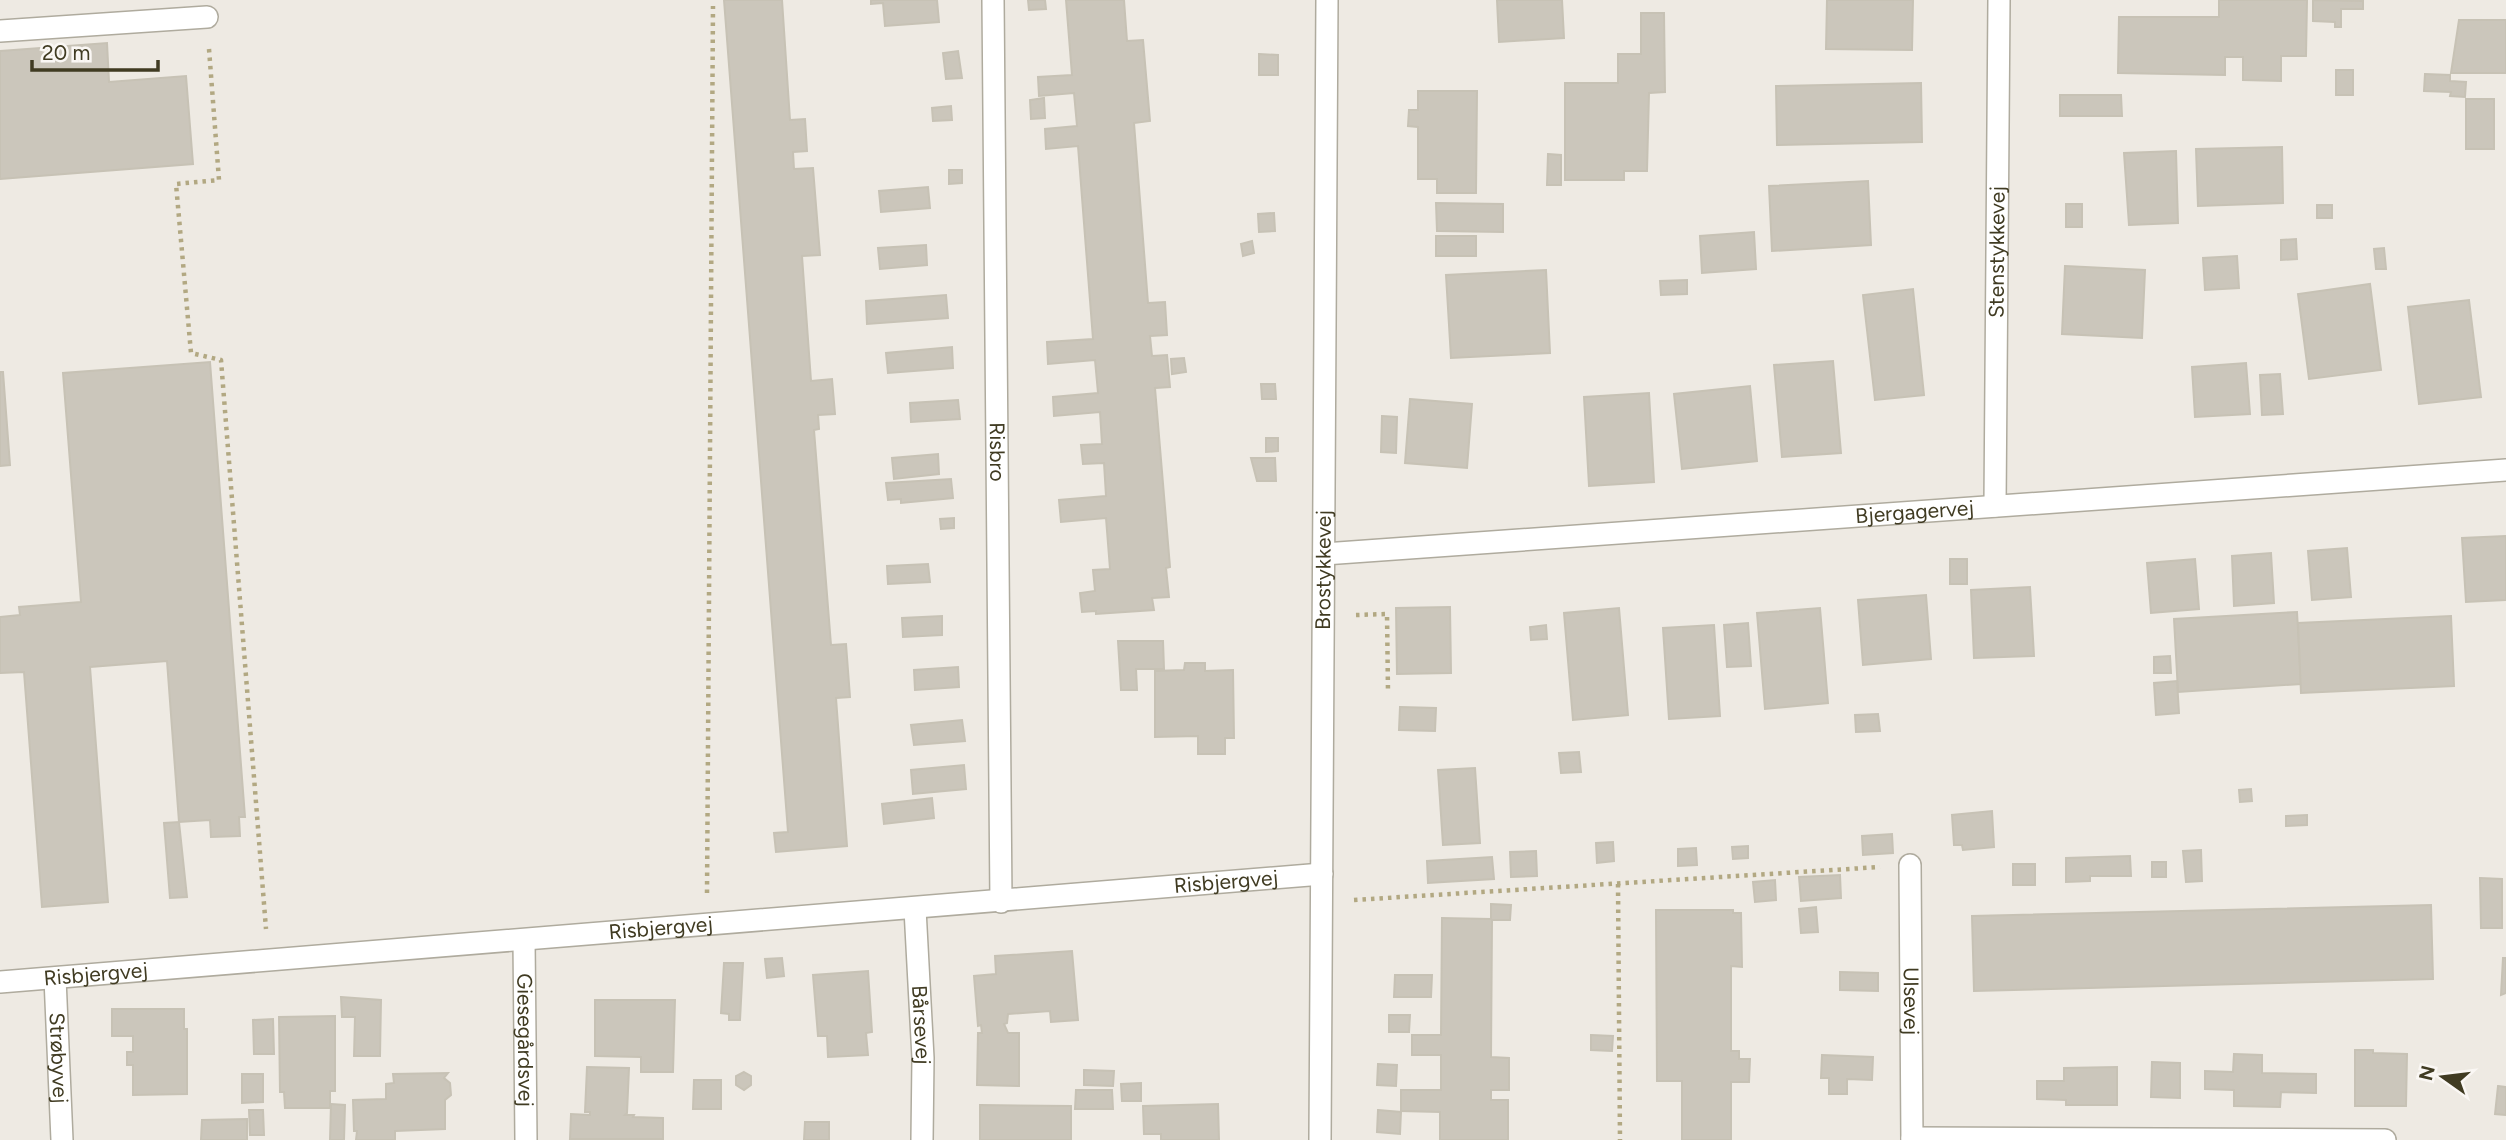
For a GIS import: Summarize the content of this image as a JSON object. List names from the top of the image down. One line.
{"streets":{"street":["Stenstykkevej","Risbro","Bjergagervej","Brostykkevej","Risbjergvej","Ulsevej","Bårsevej","Giesegårdsvej","Strøbyvej"]},"crossings":[["Stenstykkevej","Bjergagervej"],["Risbro","Risbjergvej"],["Bjergagervej","Brostykkevej"],["Brostykkevej","Risbjergvej"],["Risbjergvej","Bårsevej"],["Risbjergvej","Giesegårdsvej"],["Risbjergvej","Strøbyvej"]],"scale_bar":"20 m","north":"left"}
